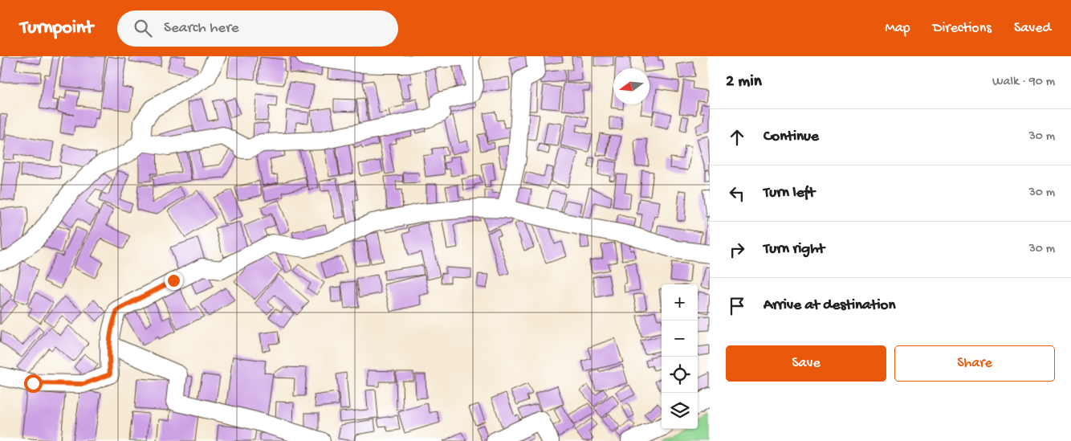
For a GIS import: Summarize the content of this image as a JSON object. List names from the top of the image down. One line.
{"north":"left","page":{"header":"Turnpoint","search":"Search here","nav":["Map","Directions","Saved"],"heading":["2 min","Walk · 90 m"],"list":[["Continue","30 m"],["Turn left","30 m"],["Turn right","30 m"],"Arrive at destination"],"map_buttons":["+","−"],"buttons":["Save","Share"]}}
